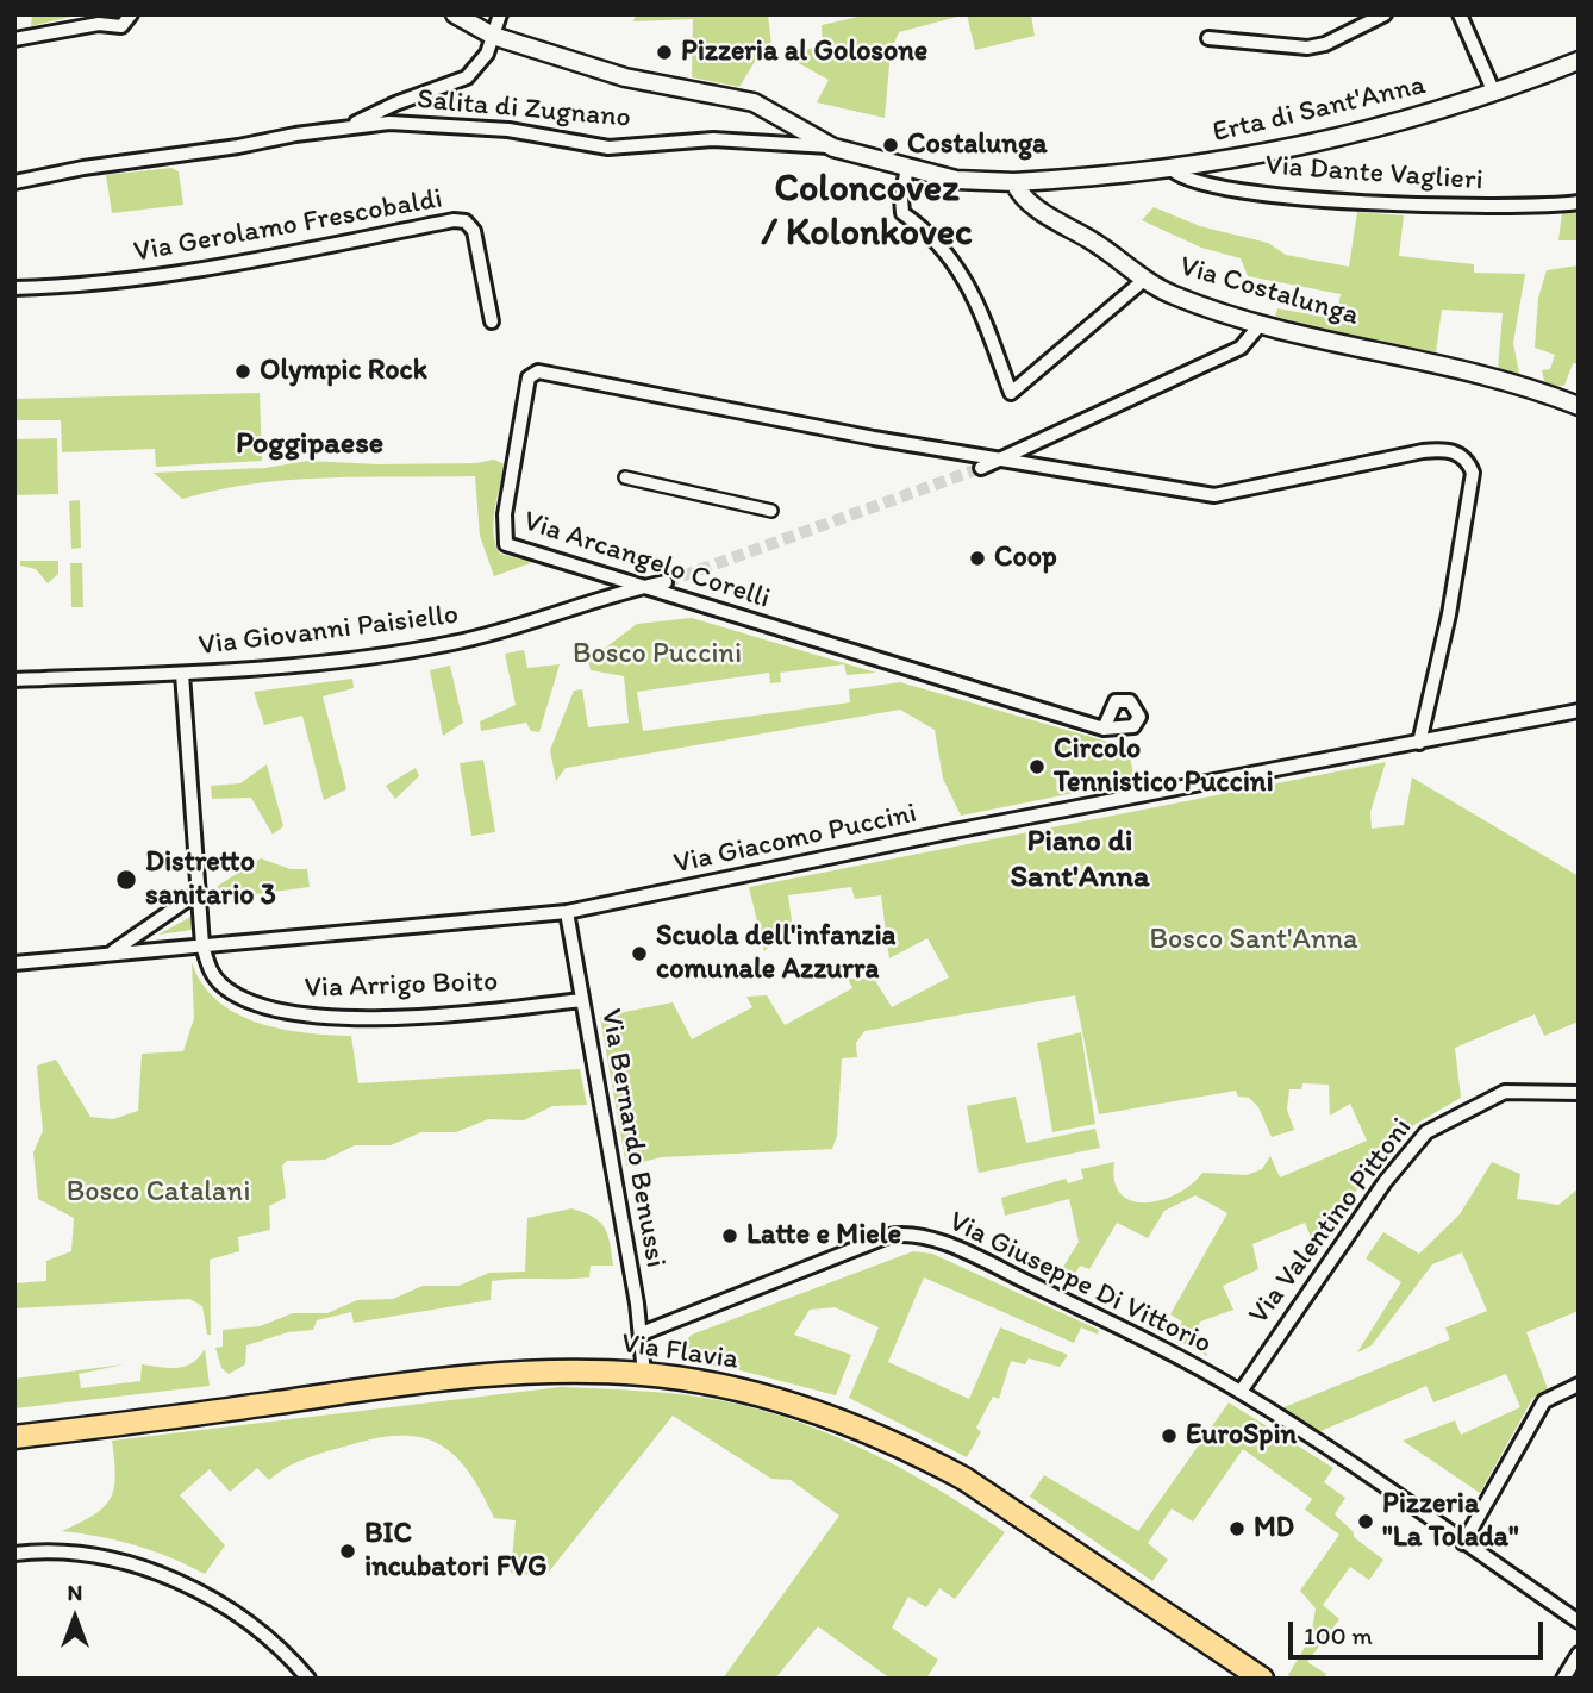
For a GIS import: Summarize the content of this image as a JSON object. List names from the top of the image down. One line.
{"streets":{"main road":["Via Flavia"],"street":["Salita di Zugnano","Erta di Sant'Anna","Via Dante Vaglieri","Via Gerolamo Frescobaldi","Via Costalunga","Via Arcangelo Corelli","Via Giovanni Paisiello","Via Giacomo Puccini","Via Arrigo Boito","Via Bernardo Benussi","Via Valentino Pittoni","Via Giuseppe Di Vittorio"]},"crossings":[["Erta di Sant'Anna","Via Dante Vaglieri"],["Erta di Sant'Anna","Via Costalunga"],["Via Arcangelo Corelli","Via Giovanni Paisiello"],["Via Giacomo Puccini","Via Arrigo Boito"],["Via Giacomo Puccini","Via Bernardo Benussi"],["Via Arrigo Boito","Via Bernardo Benussi"],["Via Bernardo Benussi","Via Giuseppe Di Vittorio"],["Via Bernardo Benussi","Via Flavia"],["Via Valentino Pittoni","Via Giuseppe Di Vittorio"]],"districts":["Coloncovez / Kolonkovec","Poggipaese","Piano di Sant'Anna"],"parks":["Bosco Puccini","Bosco Sant'Anna","Bosco Catalani"],"places":["Pizzeria al Golosone","Costalunga","Olympic Rock","Coop","Circolo Tennistico Puccini","Distretto sanitario 3","Scuola dell'infanzia comunale Azzurra","Latte e Miele","EuroSpin","Pizzeria \"La Tolada\"","MD","BIC incubatori FVG"],"scale_bar":"100 m","north":"top"}
